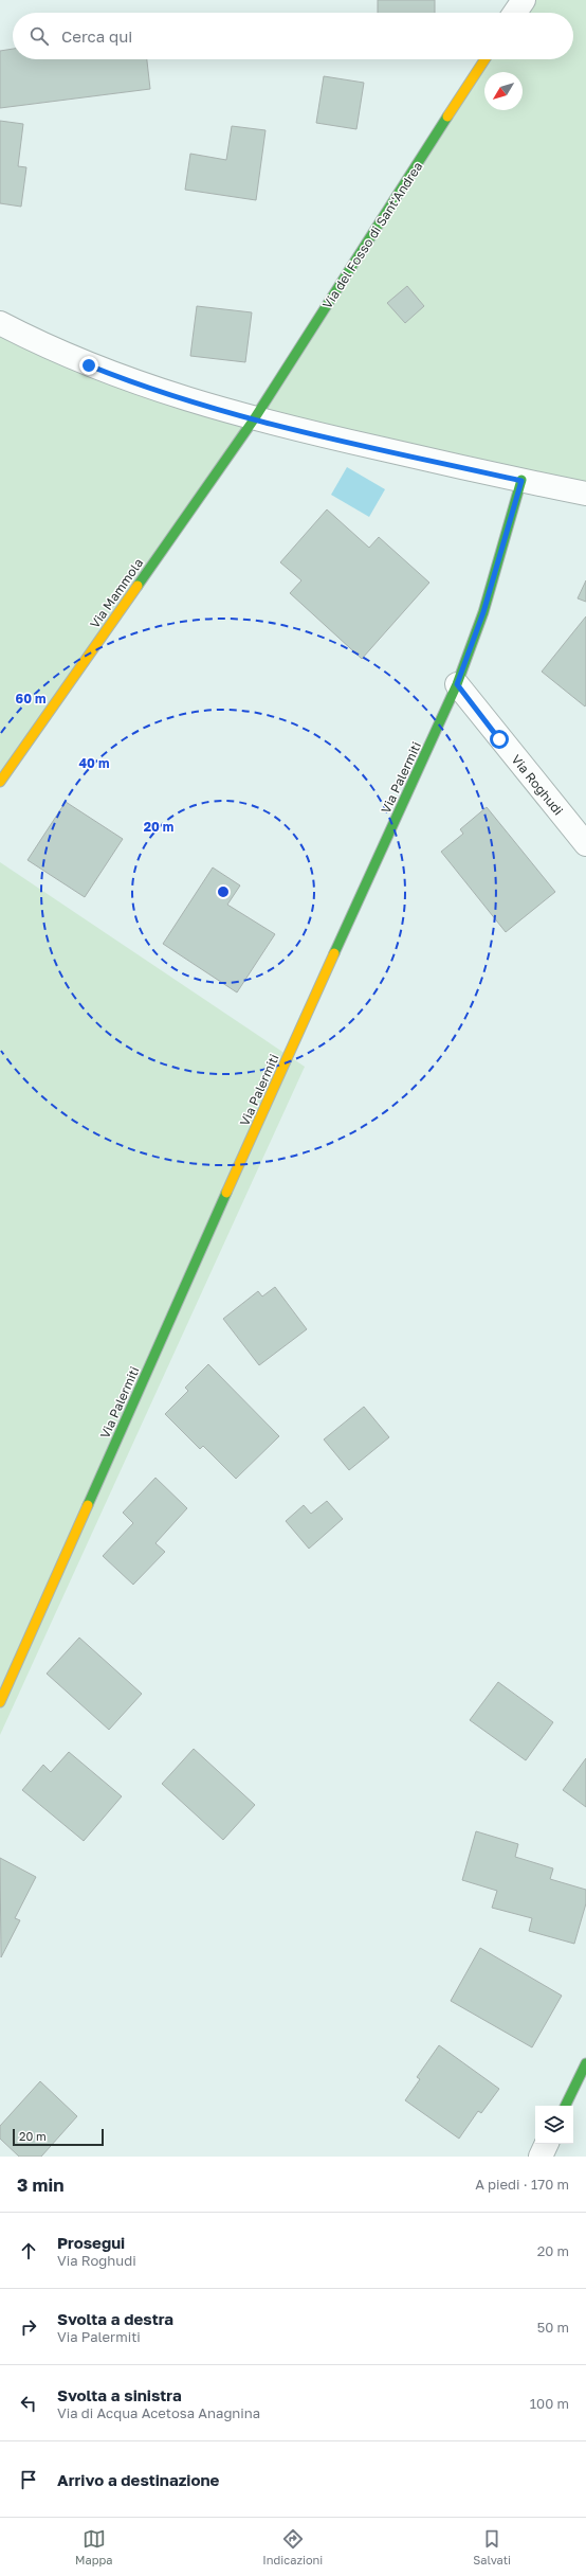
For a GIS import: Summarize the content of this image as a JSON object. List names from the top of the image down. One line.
{"streets":{"street":["Via del Fosso di Sant'Andrea","Via Mammola","Via Palermiti","Via Roghudi"]},"crossings":[["Via del Fosso di Sant'Andrea","Via Mammola"],["Via Palermiti","Via Roghudi"]],"scale_bar":"20 m","north":"bottom left","page":{"search":"Cerca qui","scale":"20 m","heading":["3 min","A piedi · 170 m"],"list":[["Prosegui","Via Roghudi","20 m"],["Svolta a destra","Via Palermiti","50 m"],["Svolta a sinistra","Via di Acqua Acetosa Anagnina","100 m"],"Arrivo a destinazione"],"nav":["Mappa","Indicazioni","Salvati"]},"rings":["60 m","40 m","20 m"]}
